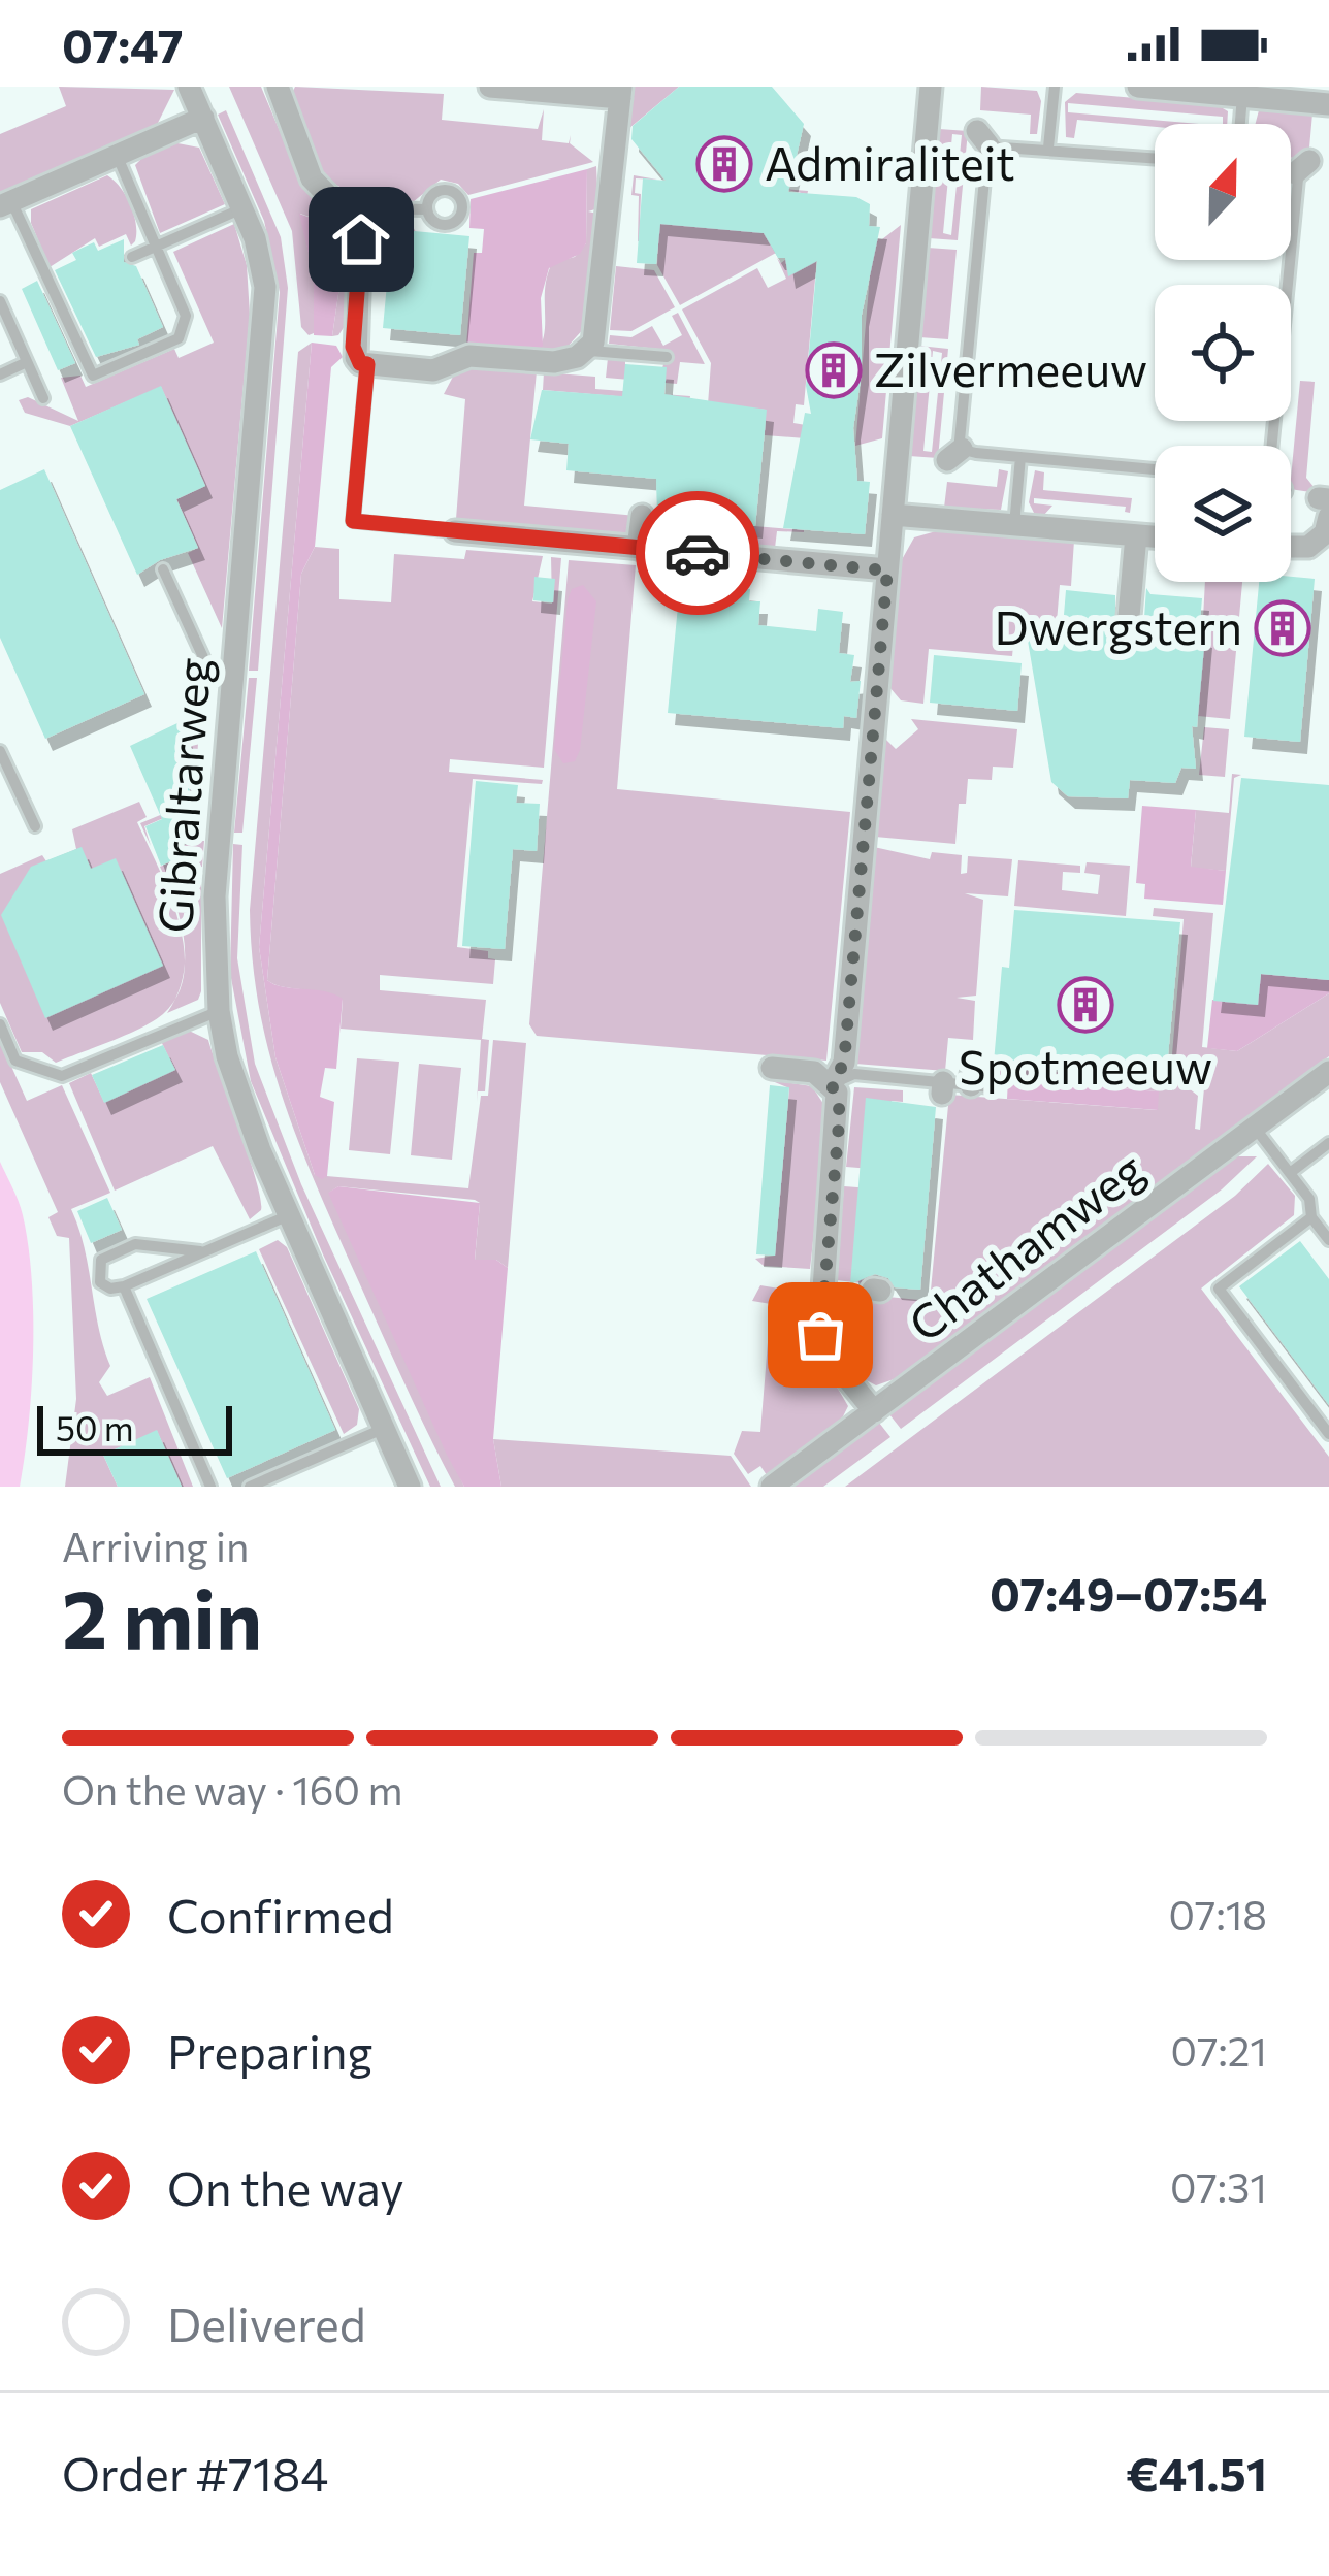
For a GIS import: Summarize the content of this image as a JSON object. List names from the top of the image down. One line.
{"streets":{"street":["Gibraltarweg","Chathamweg"]},"places":{"building":["Admiraliteit","Zilvermeeuw","Dwergstern","Spotmeeuw"]},"scale_bar":"50 m","north":"top","page":{"status":"07:47","scale":"50 m","heading":["2 min","Arriving in","07:49–07:54"],"panel":["Order #7184","€41.51"],"bar":"On the way · 160 m","list":[["Confirmed","07:18"],["Preparing","07:21"],["On the way","07:31"],"Delivered"]}}
